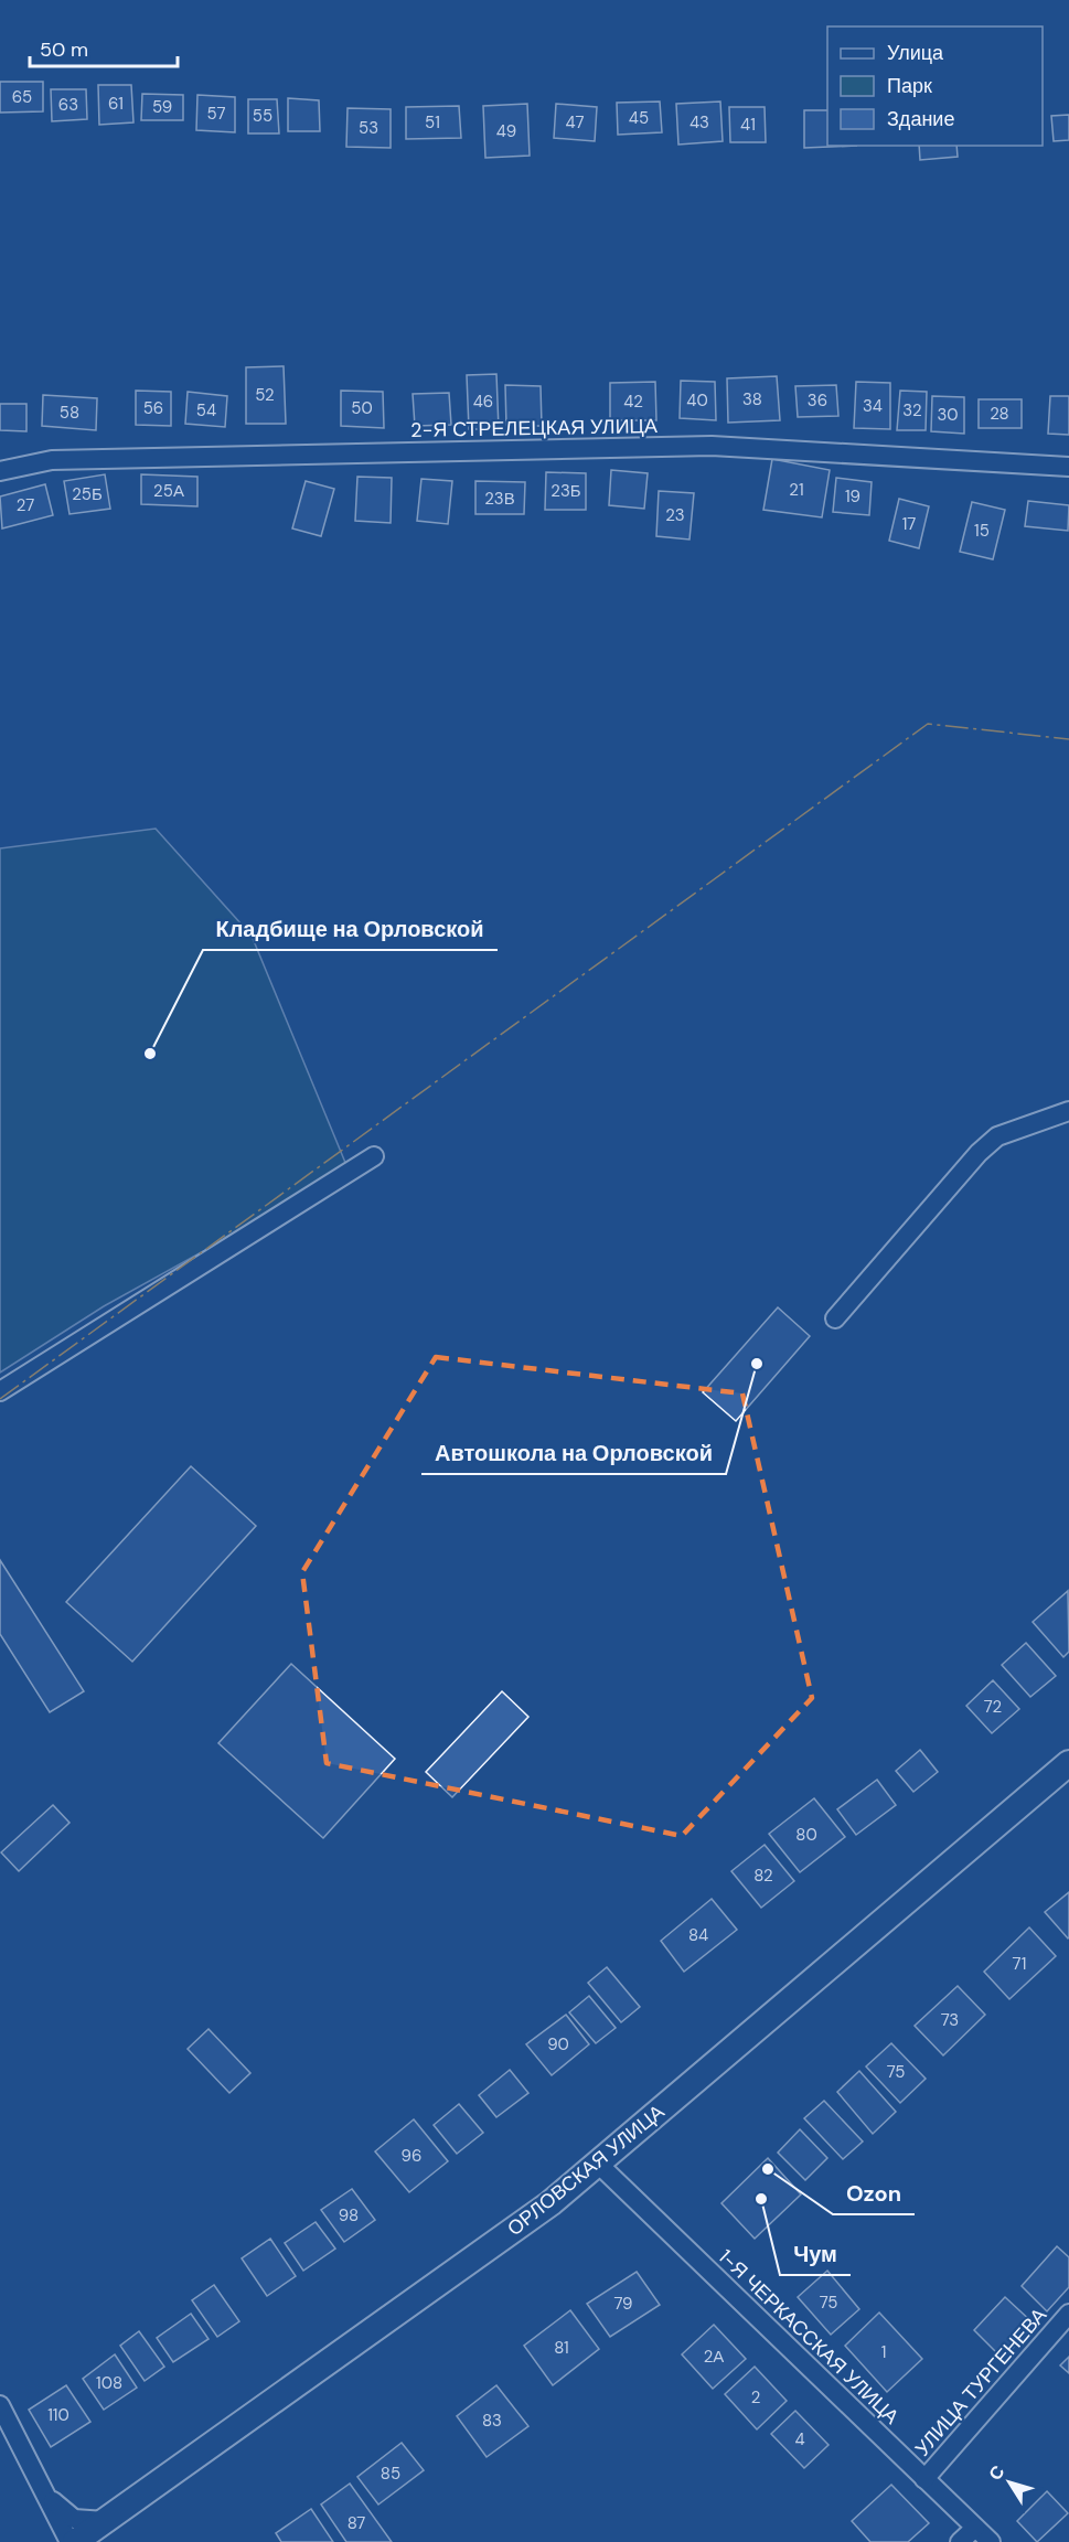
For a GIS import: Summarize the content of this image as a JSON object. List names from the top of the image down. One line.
{"streets":{"main road":["ОРЛОВСКАЯ УЛИЦА"],"street":["2-Я СТРЕЛЕЦКАЯ УЛИЦА","1-Я ЧЕРКАССКАЯ УЛИЦА","УЛИЦА ТУРГЕНЕВА"]},"crossings":[["ОРЛОВСКАЯ УЛИЦА","1-Я ЧЕРКАССКАЯ УЛИЦА"],["1-Я ЧЕРКАССКАЯ УЛИЦА","УЛИЦА ТУРГЕНЕВА"]],"places":["Кладбище на Орловской","Автошкола на Орловской","Ozon","Чум"],"house_numbers":["65","61","63","59","57","55","45","51","47","43","41","53","49","52","38","40","36","46","42","34","56","50","54","32","58","28","30","21","25А","23Б","25Б","19","23В","27","23","17","15","72","80","82","84","71","73","90","75","96","98","75","79","81","1","2А","108","2","110","83","4","85","87"],"legend":["Улица","Парк","Здание"],"scale_bar":"50 m","north":"top left"}
